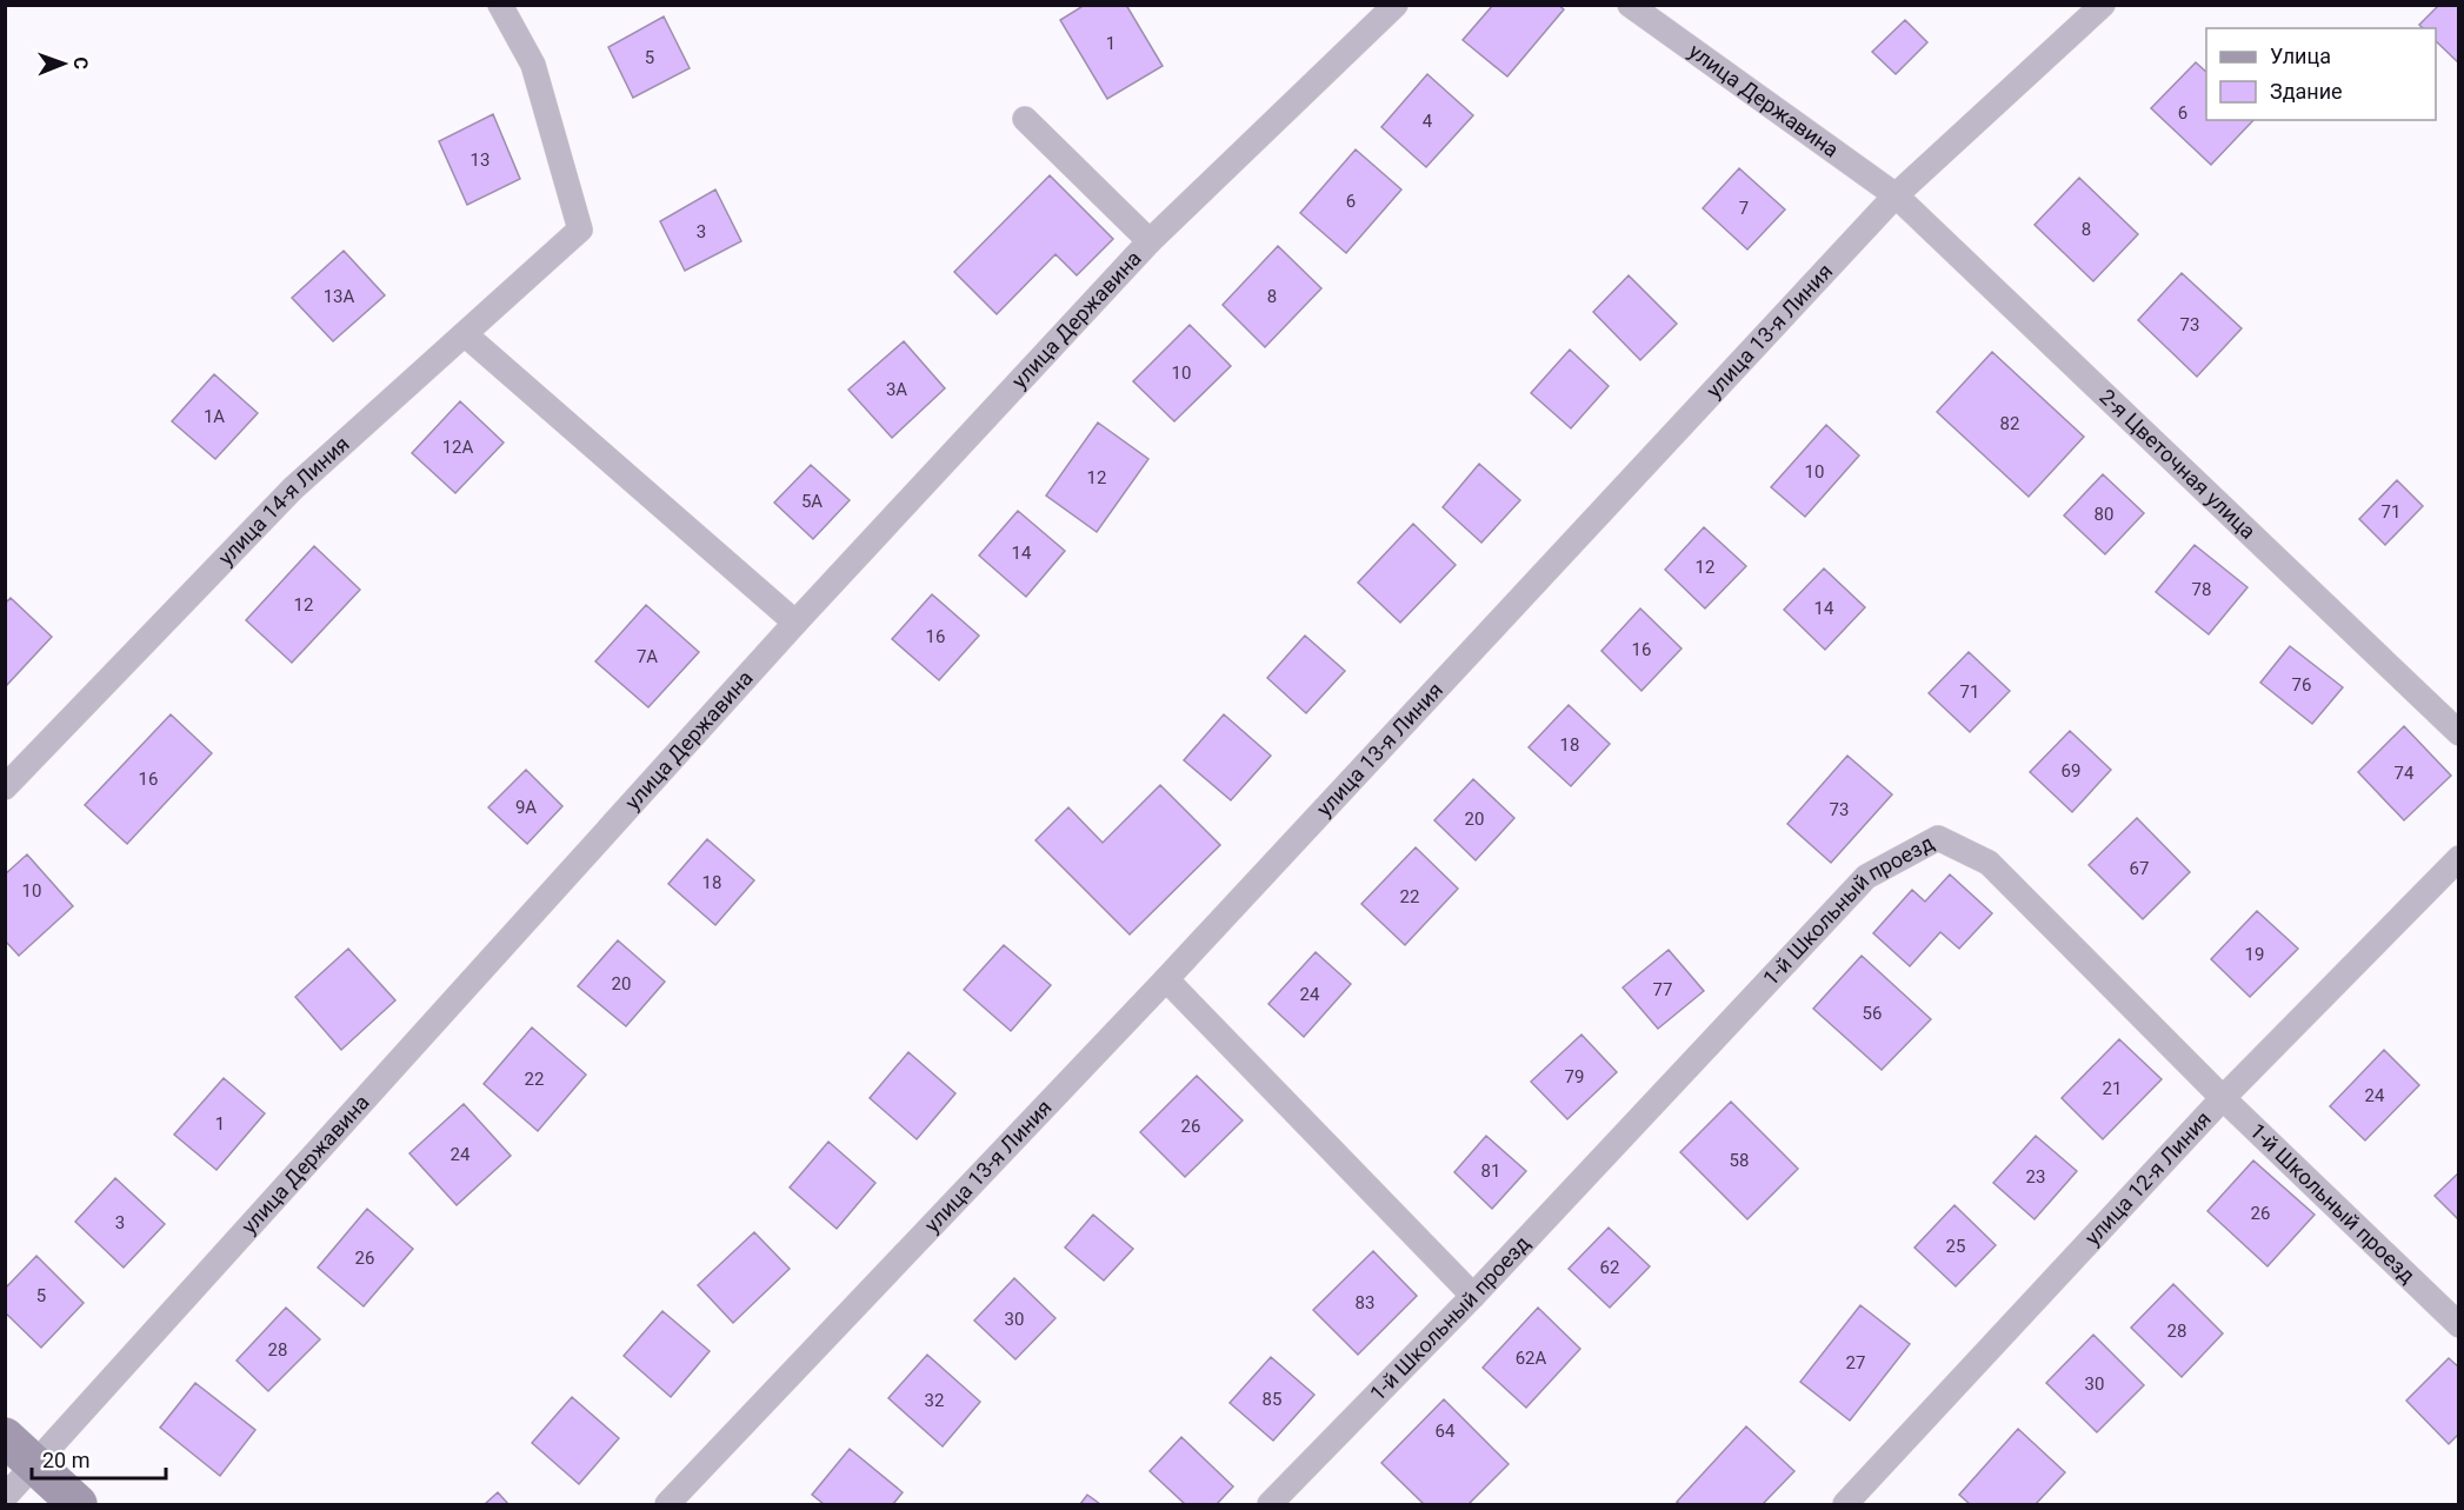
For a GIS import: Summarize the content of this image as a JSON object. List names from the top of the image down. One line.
{"streets":{"lane":["улица Державина","улица 13-я Линия","2-я Цветочная улица","улица 14-я Линия","1-й Школьный проезд","улица 12-я Линия"]},"crossings":[["улица Державина","улица 13-я Линия"],["улица Державина","2-я Цветочная улица"],["улица 13-я Линия","2-я Цветочная улица"],["1-й Школьный проезд","улица 12-я Линия"]],"house_numbers":["1","5","6","4","13","6","7","8","3","13А","8","73","10","3А","1А","82","12А","10","12","5А","71","80","14","12","78","12","14","16","16","7А","76","71","18","69","74","16","9А","73","20","67","18","10","22","19","20","77","24","56","79","22","21","24","1","26","24","58","81","23","26","3","25","26","62","5","83","30","28","28","62А","27","30","85","32","64"],"legend":["Улица","Здание"],"scale_bar":"20 m","north":"right"}
